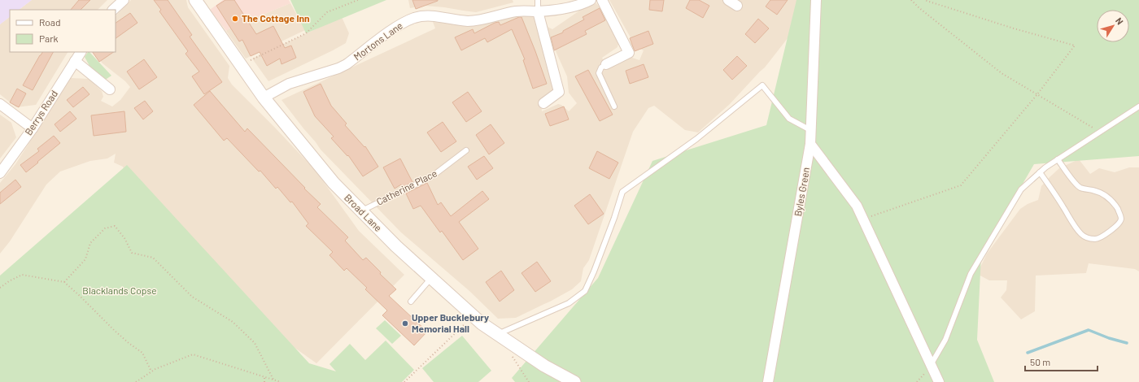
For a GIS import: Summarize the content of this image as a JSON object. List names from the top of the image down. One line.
{"streets":{"street":["Mortons Lane","Berrys Road","Byles Green","Broad Lane"],"lane":["Catherine Place"]},"crossings":[["Mortons Lane","Broad Lane"],["Catherine Place","Broad Lane"]],"parks":["Blacklands Copse"],"places":["The Cottage Inn","Upper Bucklebury Memorial Hall"],"legend":["Road","Park"],"scale_bar":"50 m","north":"top right"}
